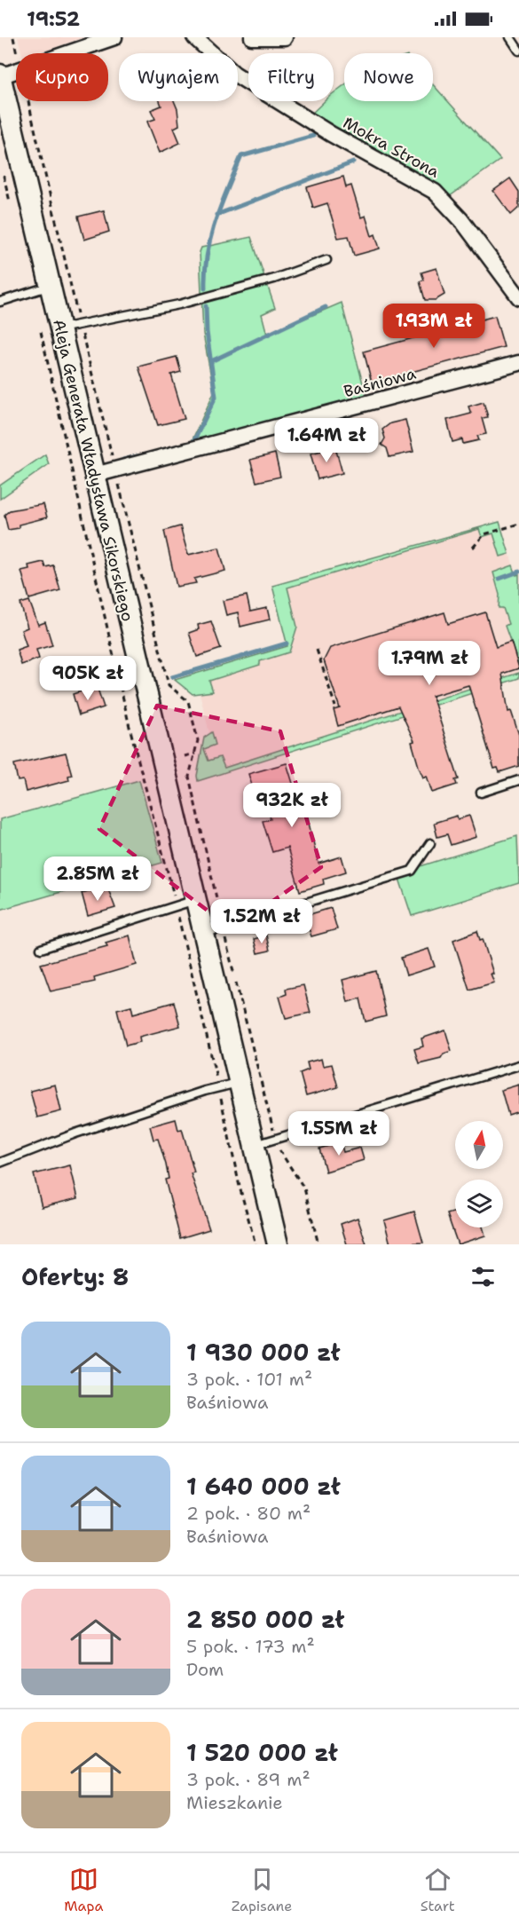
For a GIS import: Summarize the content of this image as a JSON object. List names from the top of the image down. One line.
{"streets":{"main road":["Aleja Generała Władysława Sikorskiego"],"street":["Mokra Strona","Baśniowa"]},"crossings":[["Baśniowa","Aleja Generała Władysława Sikorskiego"]],"north":"top","page":{"status":"19:52","chip":["Kupno","Wynajem","Filtry","Nowe"],"price":["1.93M zł","1.64M zł","1.79M zł","905K zł","932K zł","2.85M zł","1.52M zł","1.55M zł"],"heading":"Oferty: 8","list":[{"name":"1 930 000 zł","note":"3 pok. · 101 m² · Baśniowa"},{"name":"1 640 000 zł","note":"2 pok. · 80 m² · Baśniowa"},{"name":"2 850 000 zł","note":"5 pok. · 173 m² · Dom"},{"name":"1 520 000 zł","note":"3 pok. · 89 m² · Mieszkanie"}],"tabs":["Mapa","Zapisane","Start"]}}
